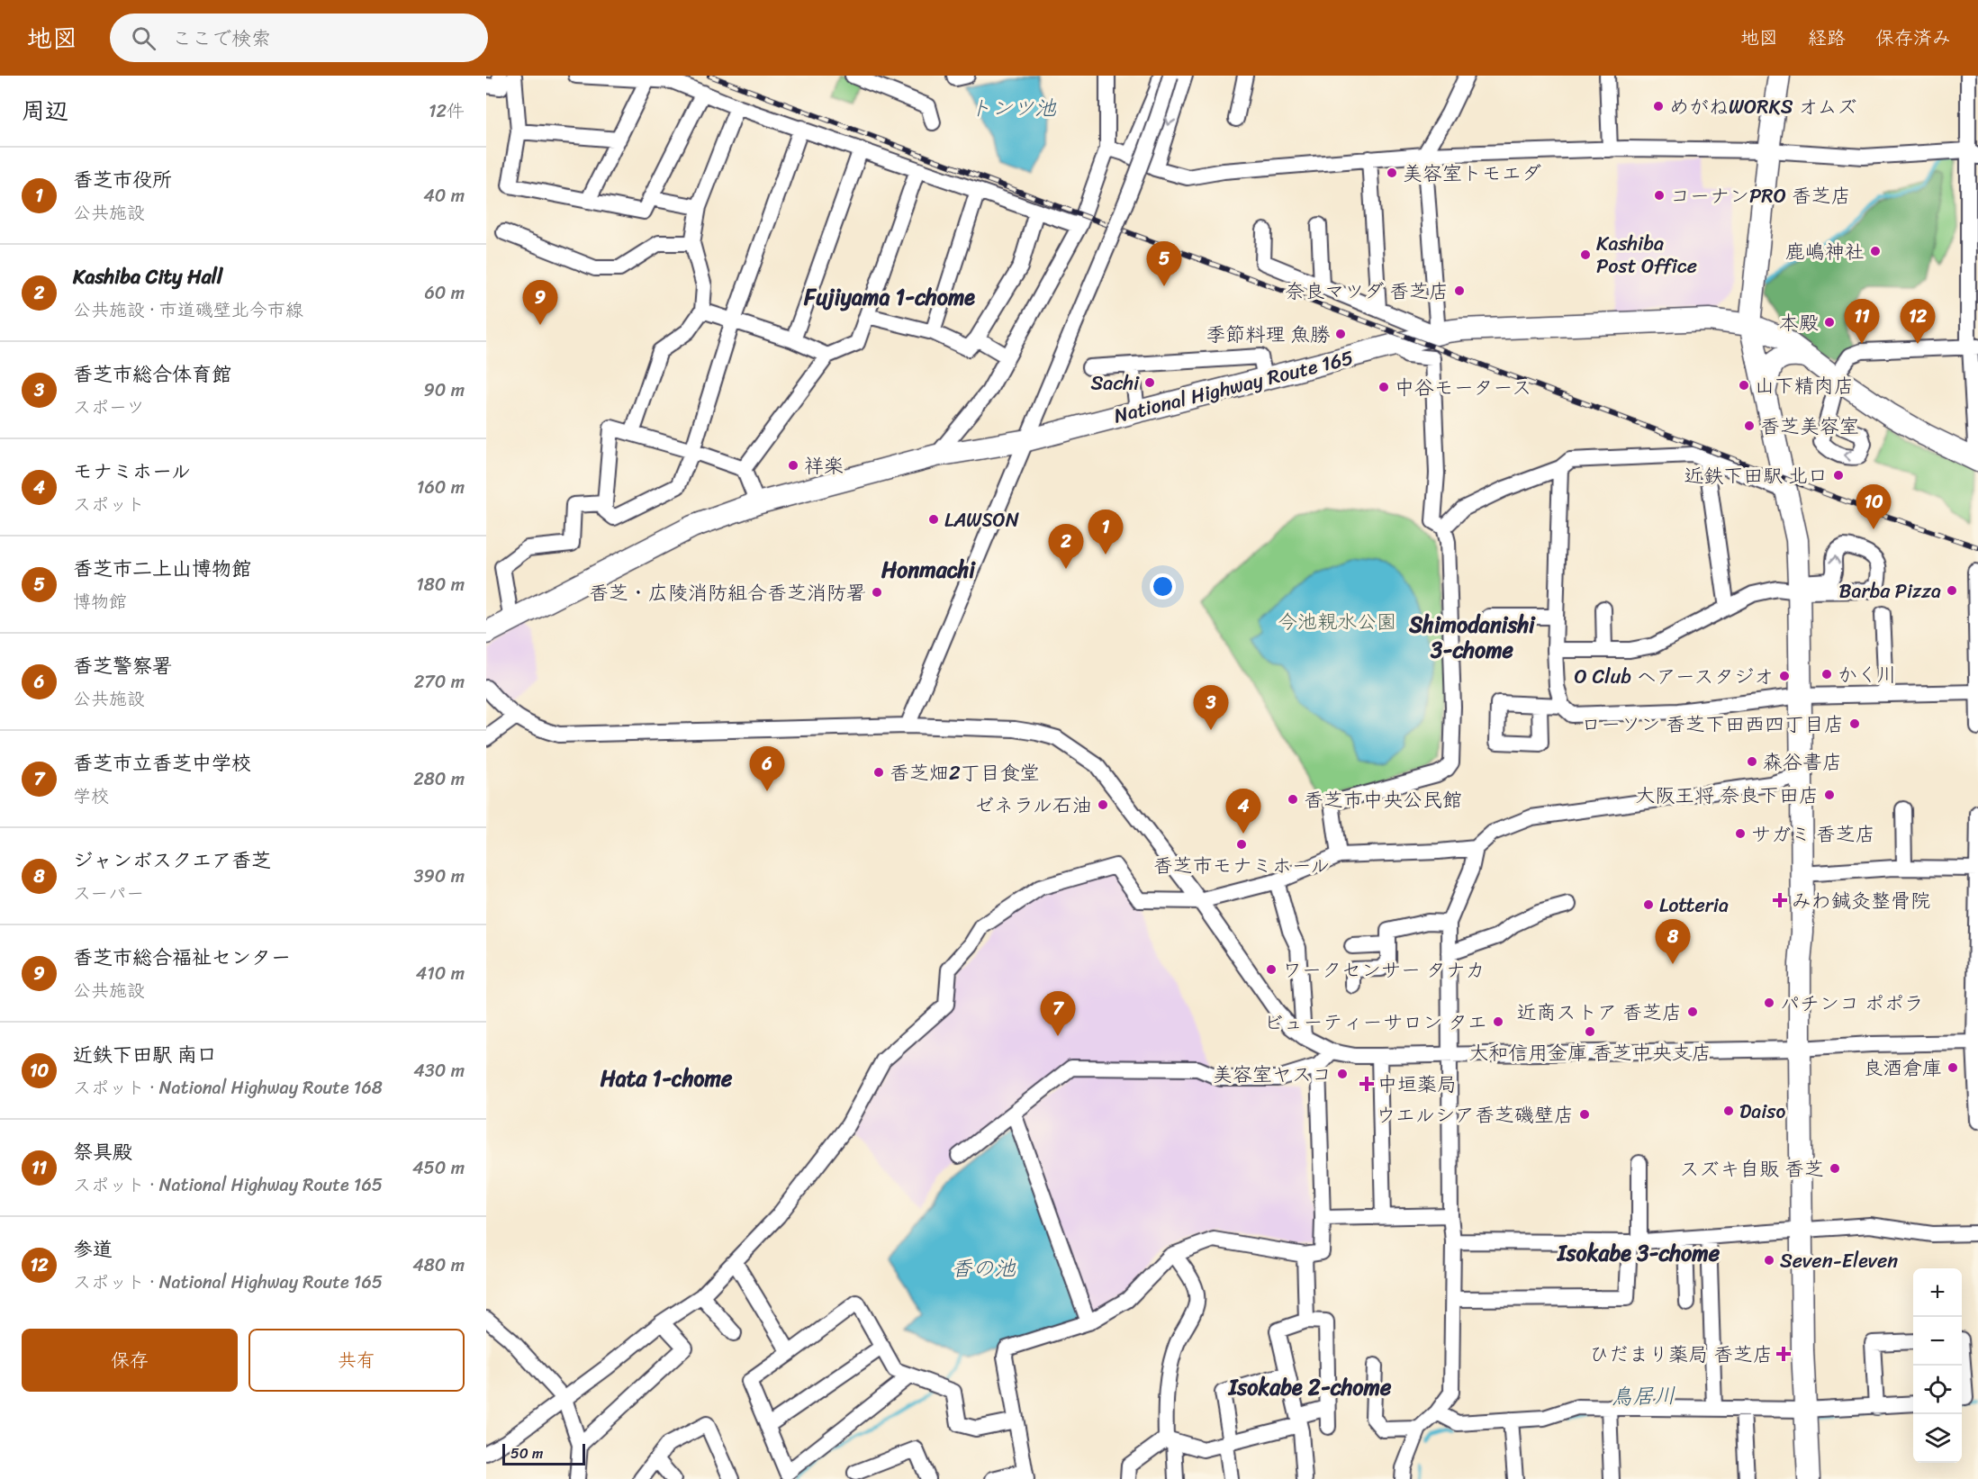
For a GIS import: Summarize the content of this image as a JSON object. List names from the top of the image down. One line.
{"streets":{"highway":["National Highway Route 165"]},"districts":["Fujiyama 1-chome","Honmachi","Shimodanishi 3-chome","Hata 1-chome","Isokabe 3-chome","Isokabe 2-chome"],"water":["トンツ池","香の池","鳥居川"],"parks":["今池親水公園"],"places":{"other":["めがねWORKS オムズ","美容室トモエダ","コーナンPRO 香芝店","鹿嶋神社","Kashiba Post Office","奈良マツダ 香芝店","本殿","季節料理 魚勝","Sachi","山下精肉店","中谷モータース","香芝美容室","祥楽","近鉄下田駅 北口","LAWSON","Barba Pizza","香芝・広陵消防組合香芝消防署","かく川","O Club ヘアースタジオ","ローソン 香芝下田西四丁目店","森谷書店","香芝畑2丁目食堂","大阪王将 奈良下田店","香芝市中央公民館","ゼネラル石油","サガミ 香芝店","香芝市モナミホール","Lotteria","ワークセンサー タナカ","パチンコ ポポラ","近商ストア 香芝店","ビューティーサロン タエ","大和信用金庫 香芝中央支店","良酒倉庫","美容室ヤスコ","Daiso","ウエルシア香芝磯壁店","スズキ自販 香芝","Seven-Eleven"],"health":["みわ鍼灸整骨院","中垣薬局","ひだまり薬局 香芝店"]},"scale_bar":"50 m","page":{"header":"地図","search":"ここで検索","nav":["地図","経路","保存済み"],"heading":["周辺","12件"],"list":[{"mark":"1","name":"香芝市役所","note":"公共施設","value":"40 m"},{"mark":"2","name":"Kashiba City Hall","note":"公共施設 · 市道磯壁北今市線","value":"60 m"},{"mark":"3","name":"香芝市総合体育館","note":"スポーツ","value":"90 m"},{"mark":"4","name":"モナミホール","note":"スポット","value":"160 m"},{"mark":"5","name":"香芝市二上山博物館","note":"博物館","value":"180 m"},{"mark":"6","name":"香芝警察署","note":"公共施設","value":"270 m"},{"mark":"7","name":"香芝市立香芝中学校","note":"学校","value":"280 m"},{"mark":"8","name":"ジャンボスクエア香芝","note":"スーパー","value":"390 m"},{"mark":"9","name":"香芝市総合福祉センター","note":"公共施設","value":"410 m"},{"mark":"10","name":"近鉄下田駅 南口","note":"スポット · National Highway Route 168","value":"430 m"},{"mark":"11","name":"祭具殿","note":"スポット · National Highway Route 165","value":"450 m"},{"mark":"12","name":"参道","note":"スポット · National Highway Route 165","value":"480 m"}],"pins":["5","9","11","12","10","1","2","3","6","4","8","7"],"map_buttons":["+","−"],"buttons":["保存","共有"],"scale":"50 m"}}
